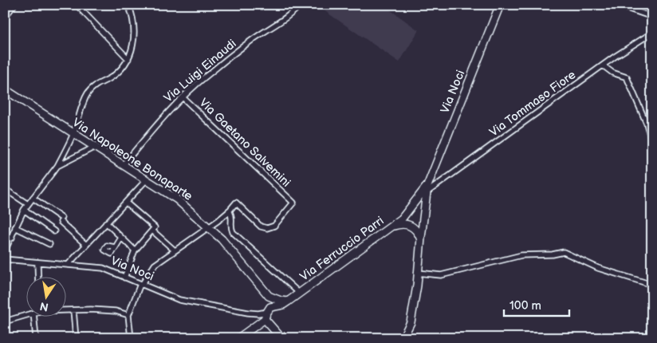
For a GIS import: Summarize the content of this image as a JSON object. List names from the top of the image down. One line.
{"streets":{"main road":["Via Noci","Via Napoleone Bonaparte","Via Ferruccio Parri"],"street":["Via Luigi Einaudi","Via Tommaso Fiore","Via Gaetano Salvemini"]},"crossings":[["Via Luigi Einaudi","Via Gaetano Salvemini"],["Via Luigi Einaudi","Via Napoleone Bonaparte"],["Via Noci","Via Tommaso Fiore"],["Via Noci","Via Ferruccio Parri"],["Via Tommaso Fiore","Via Ferruccio Parri"]],"scale_bar":"100 m","north":"bottom"}
